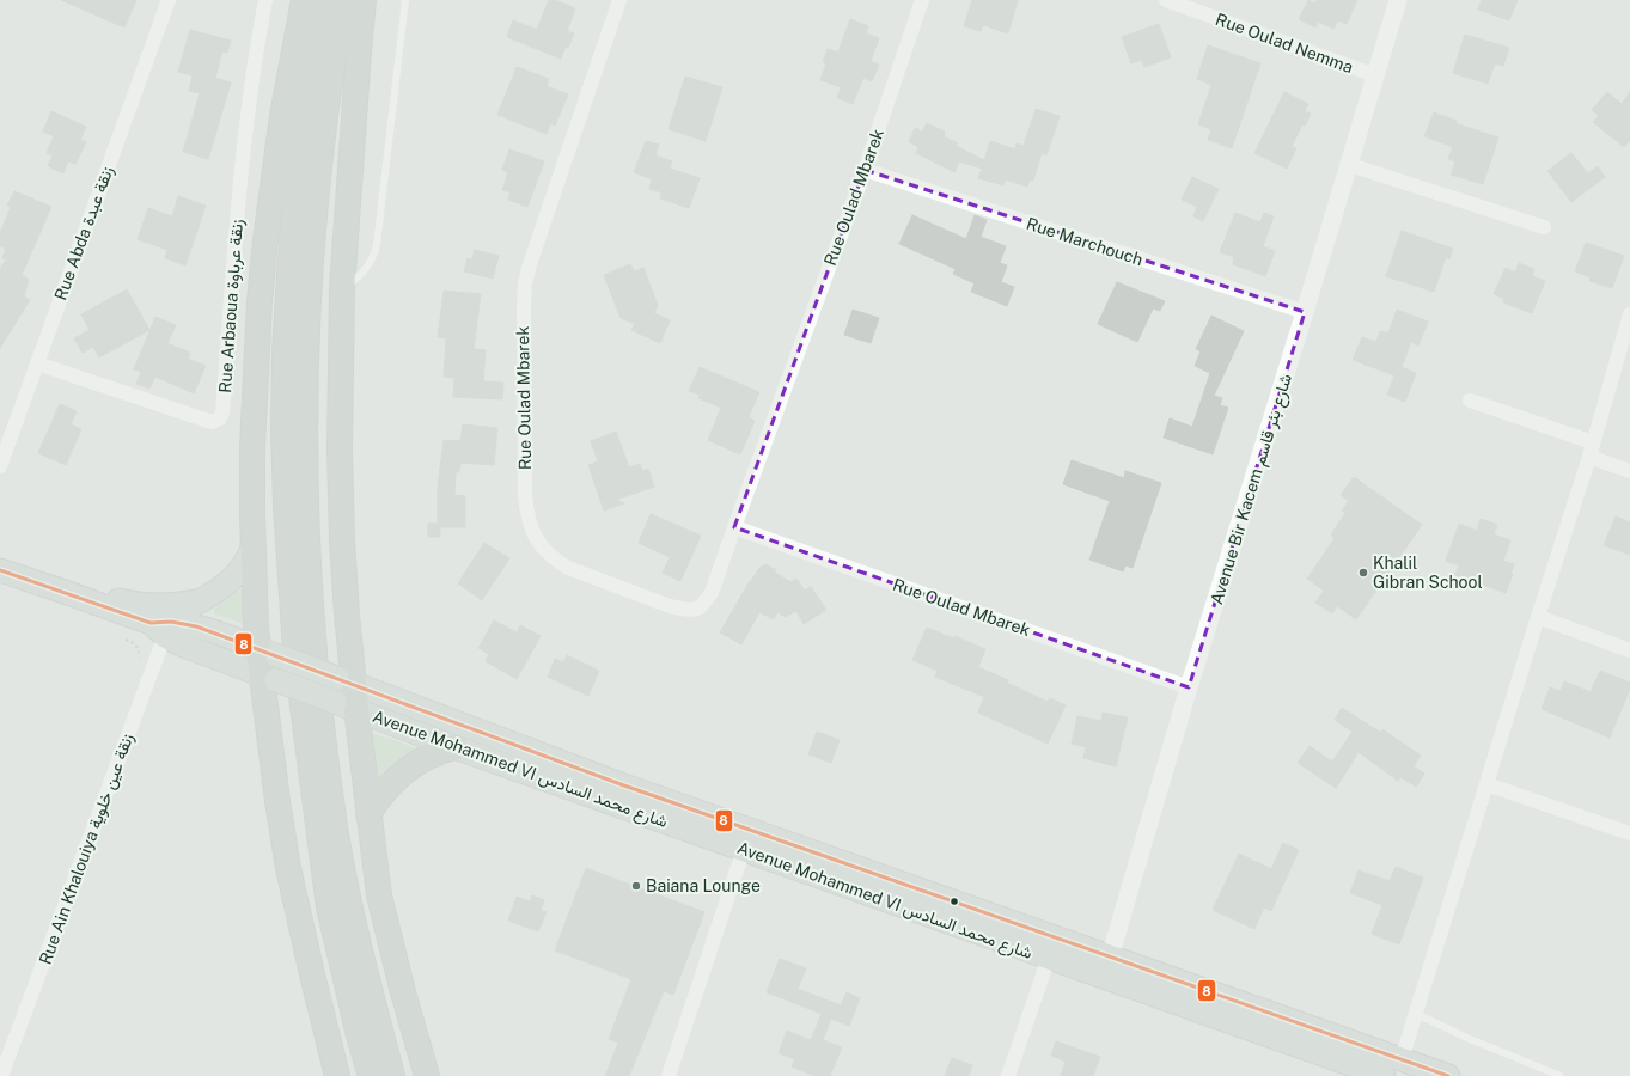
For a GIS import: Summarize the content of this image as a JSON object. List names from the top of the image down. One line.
{"streets":{"main road":["Avenue Mohammed VI شارع محمد السادس"],"street":["Rue Oulad Nemma","Rue Oulad Mbarek","Rue Abda زنقة عبدة","Rue Marchouch","Rue Arbaoua زنقة عرباوة","Avenue Bir Kacem شارع بئر قاسم","Rue Ain Khalouiya زنقة عين خلوية"]},"crossings":[["Rue Oulad Nemma","Avenue Bir Kacem شارع بئر قاسم"],["Rue Oulad Mbarek","Rue Marchouch"],["Rue Oulad Mbarek","Avenue Bir Kacem شارع بئر قاسم"],["Rue Abda زنقة عبدة","Rue Arbaoua زنقة عرباوة"],["Rue Marchouch","Avenue Bir Kacem شارع بئر قاسم"],["Avenue Bir Kacem شارع بئر قاسم","Avenue Mohammed VI شارع محمد السادس"],["Avenue Mohammed VI شارع محمد السادس","Rue Ain Khalouiya زنقة عين خلوية"]],"places":["Khalil Gibran School","Baiana Lounge"],"lines":["transit line 8"]}
